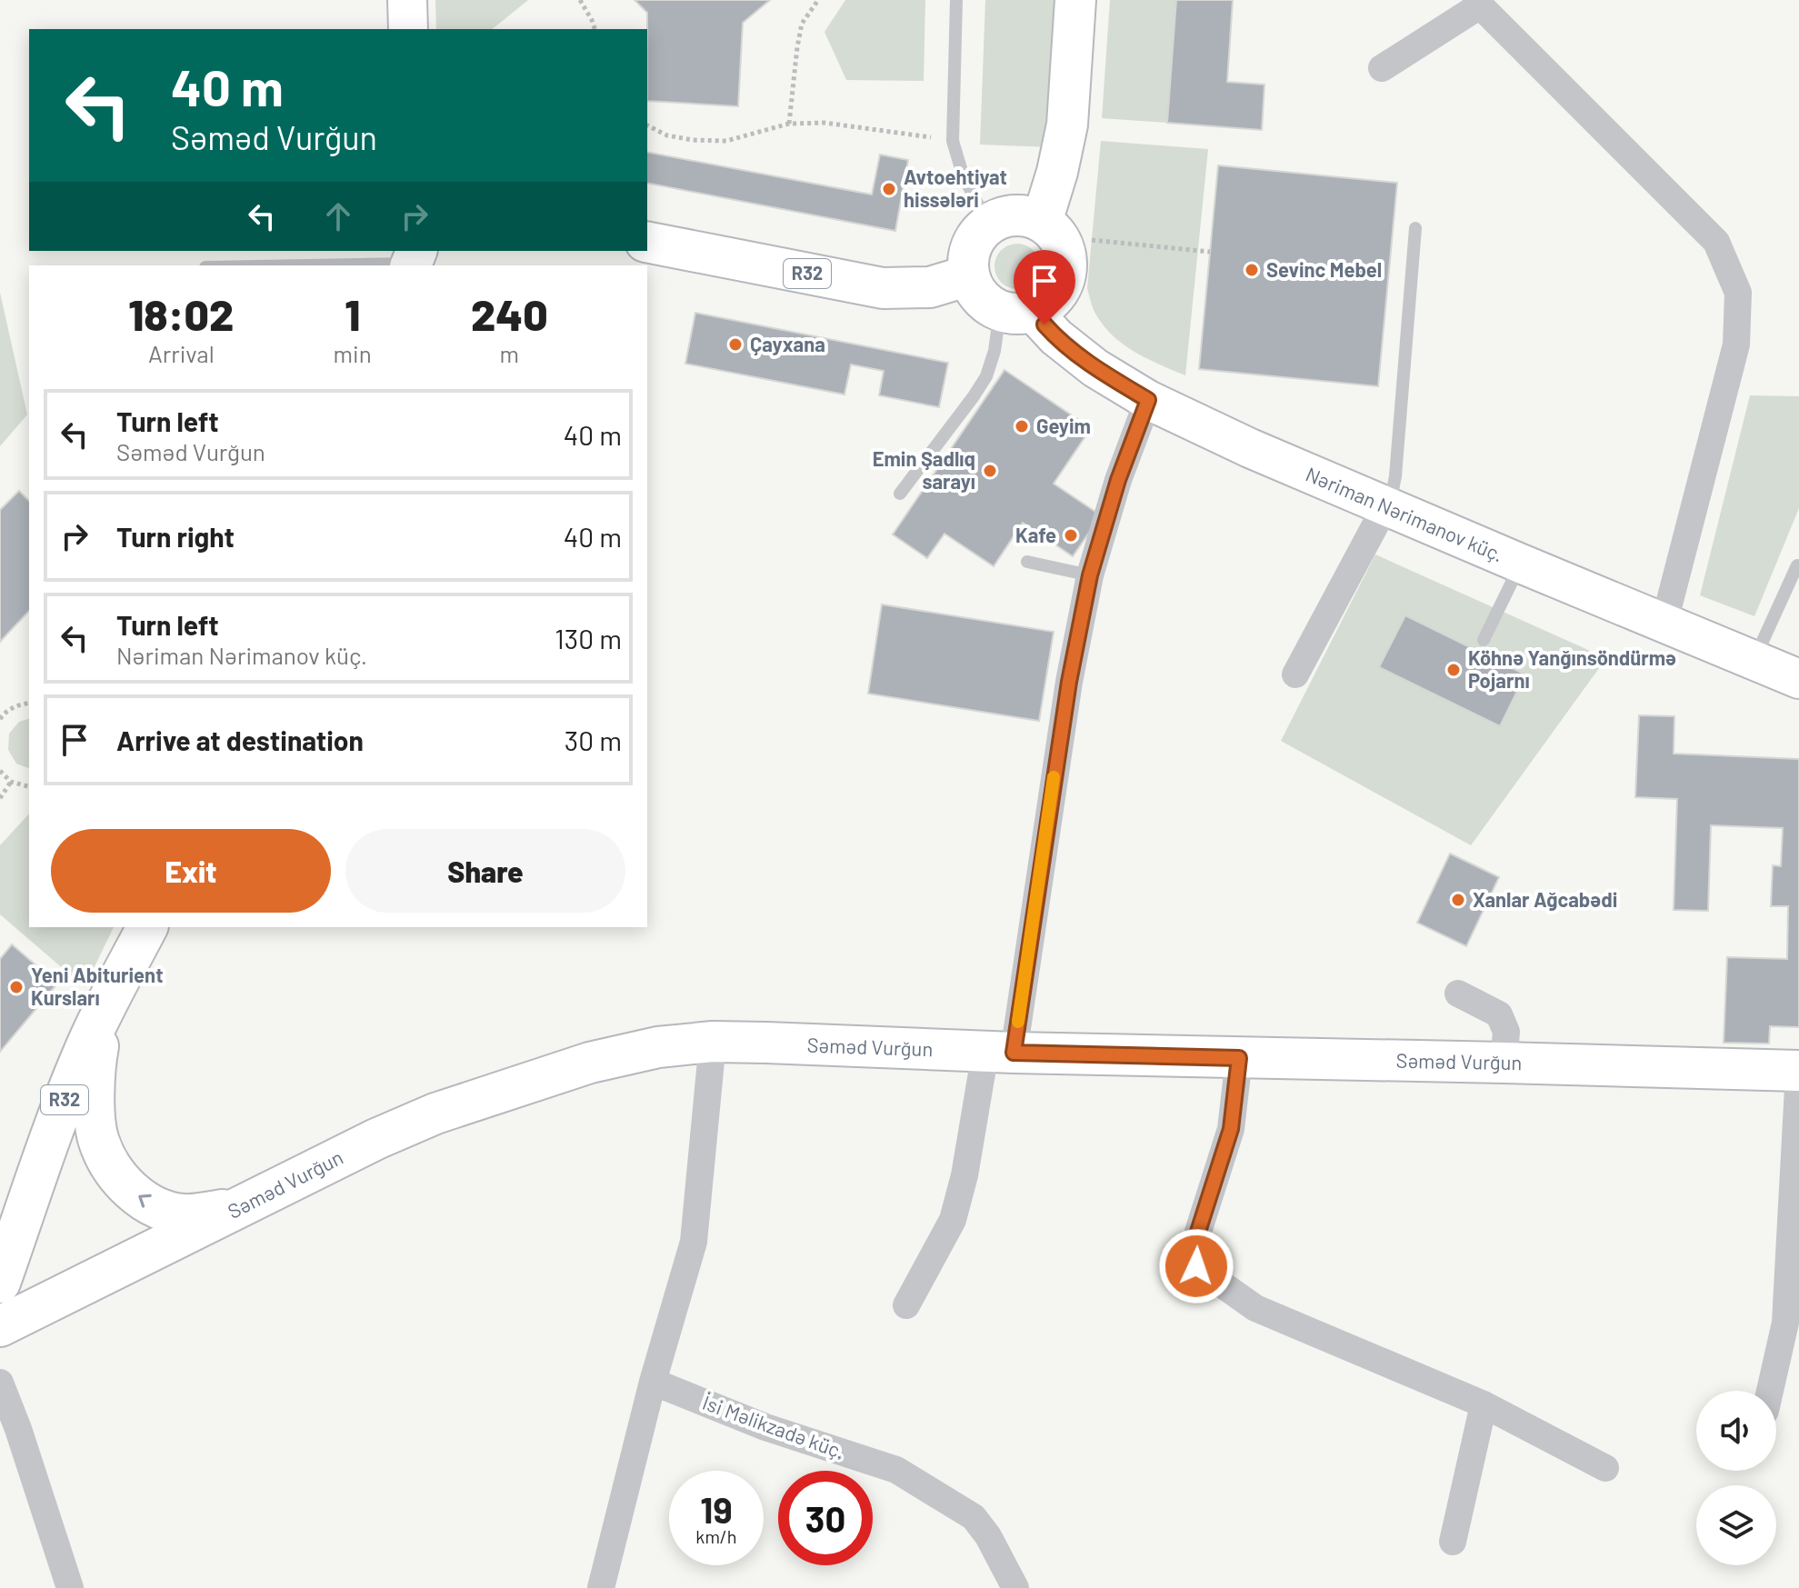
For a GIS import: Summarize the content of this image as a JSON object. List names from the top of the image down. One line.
{"streets":{"main road":["R32","Nəriman Nərimanov küç.","Səməd Vurğun"],"street":["İsi Məlikzadə küç."]},"crossings":[["R32","Nəriman Nərimanov küç."]],"places":["Avtoehtiyat hissələri","Sevinc Mebel","Çayxana","Geyim","Emin Şadlıq sarayı","Kafe","Köhnə Yanğınsöndürmə Pojarnı","Xanlar Ağcabədi","Yeni Abiturient Kursları"],"page":{"turn":["40 m","Səməd Vurğun"],"eta":["18:02","Arrival","1","min","240","m"],"list":[{"name":"Turn left","note":"Səməd Vurğun","value":"40 m"},{"name":"Turn right","value":"40 m"},{"name":"Turn left","note":"Nəriman Nərimanov küç.","value":"130 m"},{"name":"Arrive at destination","value":"30 m"}],"buttons":["Exit","Share"],"speed":"19 km/h","limit":"30"}}
